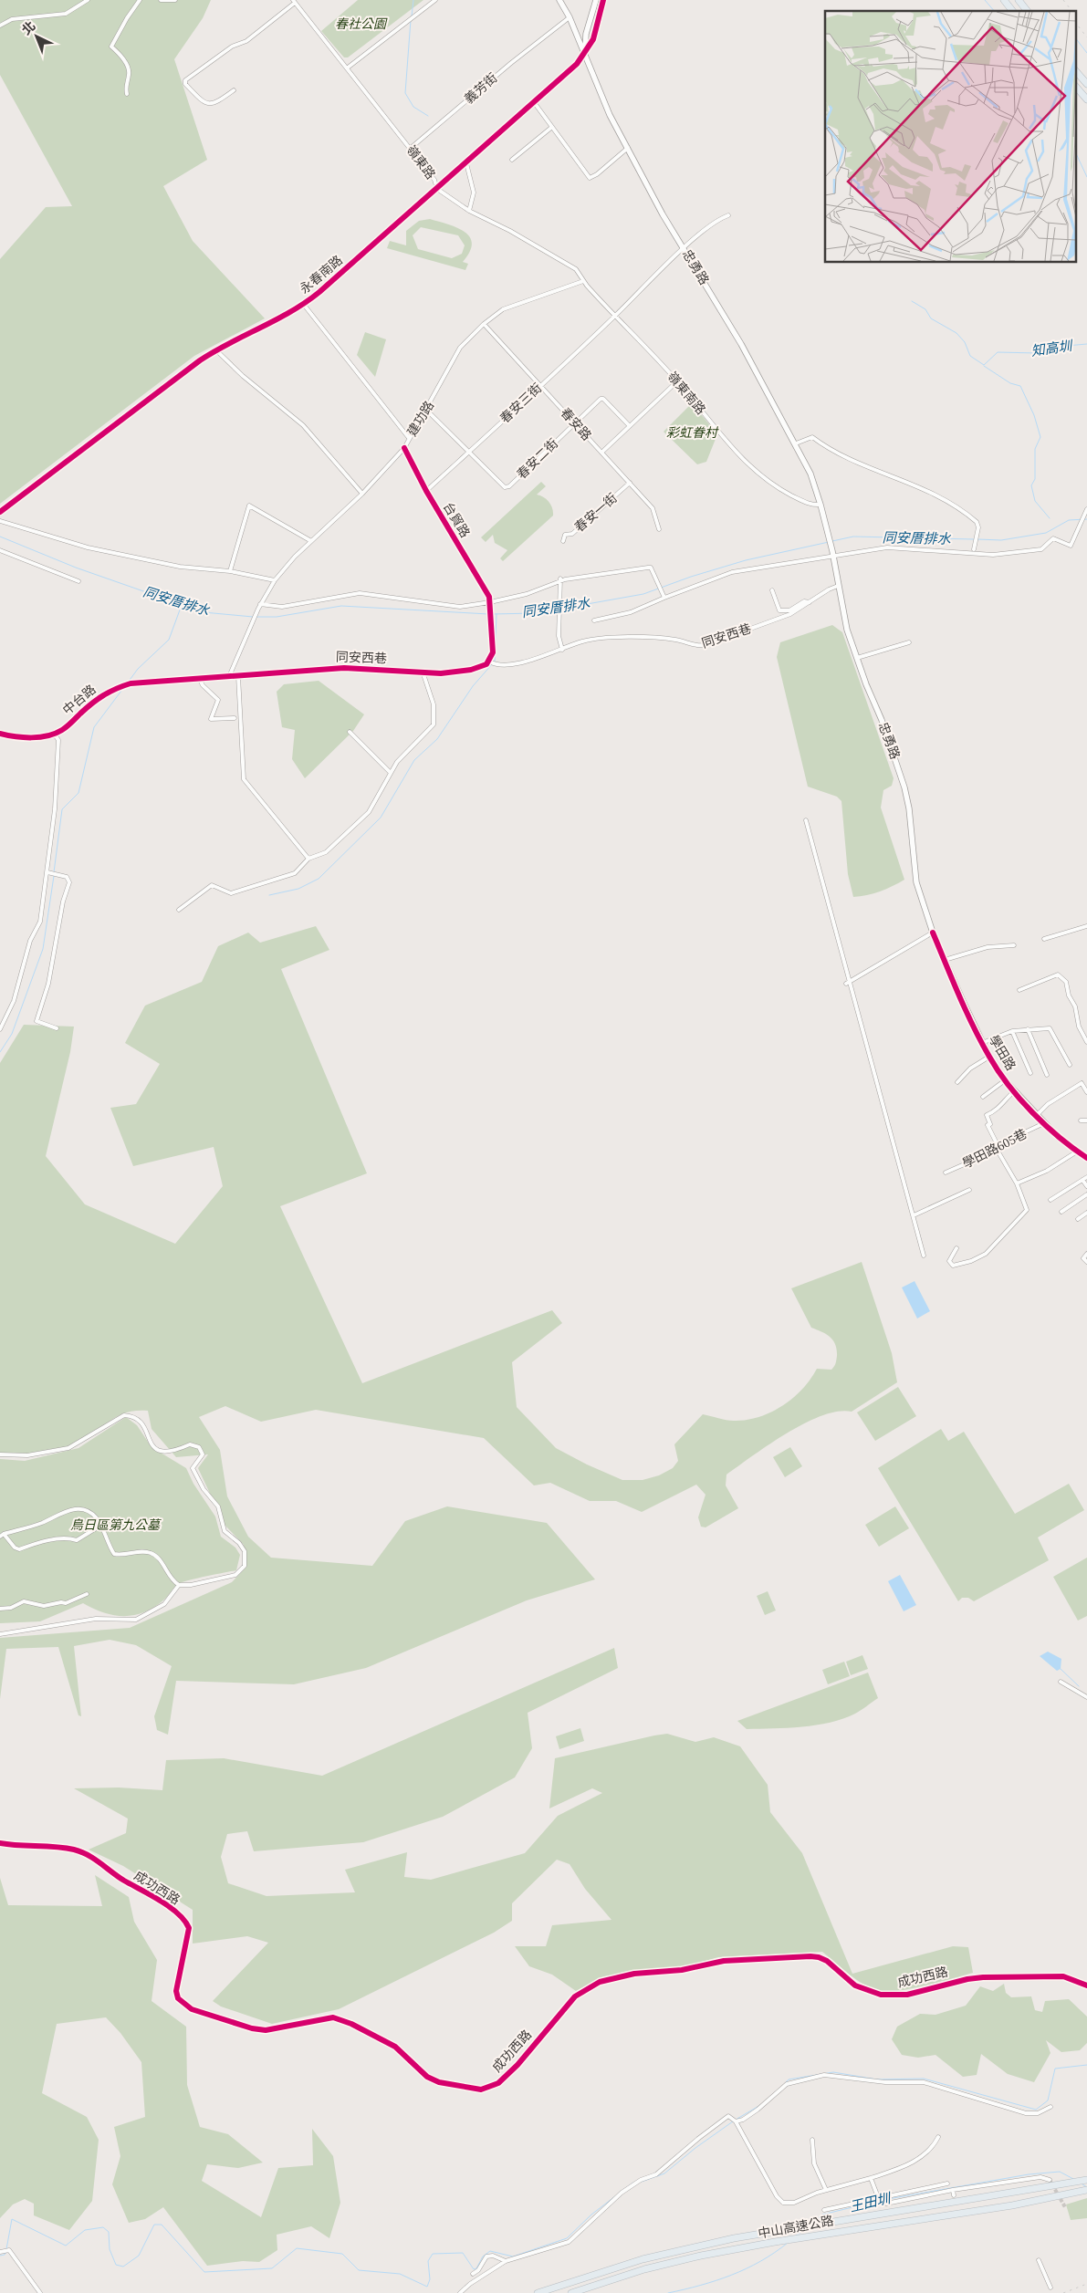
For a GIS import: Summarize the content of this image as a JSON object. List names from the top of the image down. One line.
{"streets":{"highway":["中山高速公路"],"street":["義芳街","嶺東路","忠勇路","永春南路","嶺東南路","春安三街","建功路","春安路","春安二街","春安一街","台貿路","同安西巷","中台路","學田路","學田路605巷","成功西路"]},"crossings":[["義芳街","嶺東路"],["義芳街","忠勇路"],["嶺東路","永春南路"],["嶺東路","嶺東南路"],["嶺東路","建功路"],["忠勇路","永春南路"],["忠勇路","嶺東南路"],["忠勇路","同安西巷"],["忠勇路","學田路"],["嶺東南路","春安三街"],["嶺東南路","建功路"],["春安三街","春安路"],["春安三街","春安二街"],["春安三街","台貿路"],["建功路","春安路"],["建功路","春安二街"],["建功路","台貿路"],["建功路","同安西巷"],["建功路","中台路"],["春安路","春安二街"],["春安路","春安一街"],["同安西巷","中台路"],["學田路","學田路605巷"]],"water":["知高圳","同安厝排水","王田圳"],"parks":["春社公園","彩虹眷村","烏日區第九公墓"],"north":"top left"}
